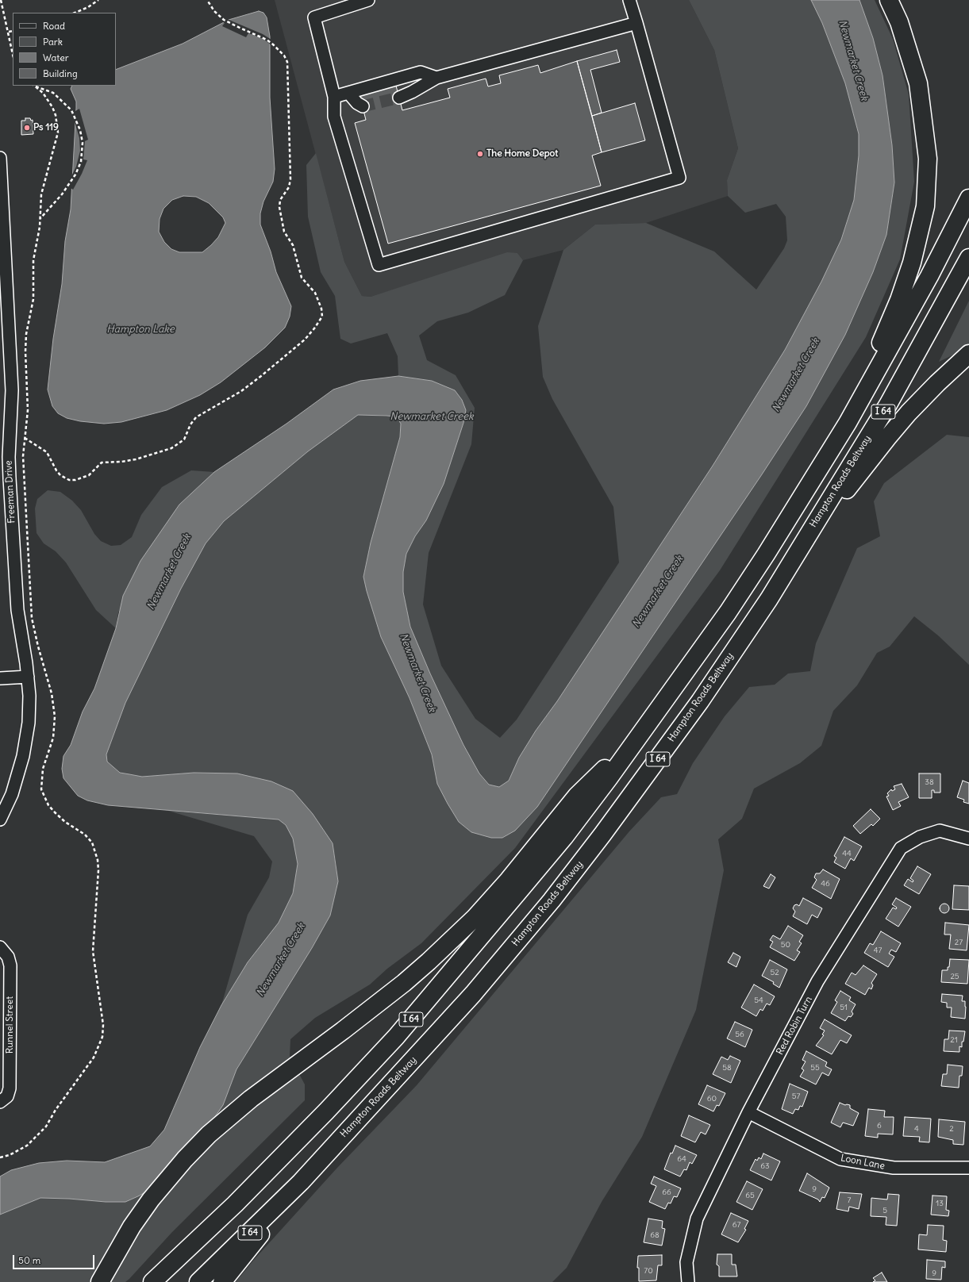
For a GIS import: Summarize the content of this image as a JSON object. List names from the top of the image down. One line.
{"streets":{"highway":["I 64","Hampton Roads Beltway"],"street":["Freeman Drive","Runnel Street","Red Robin Turn","Loon Lane"]},"crossings":[["I 64","Hampton Roads Beltway"],["Red Robin Turn","Loon Lane"]],"water":["Newmarket Creek","Hampton Lake"],"places":["Ps 119","The Home Depot"],"house_numbers":["38","44","46","27","50","47","52","25","54","51","56","21","58","55","57","60","6","4","2","64","63","9","66","65","7","13","5","67","68","70","9"],"legend":["Road","Park","Water","Building"],"scale_bar":"50 m"}
